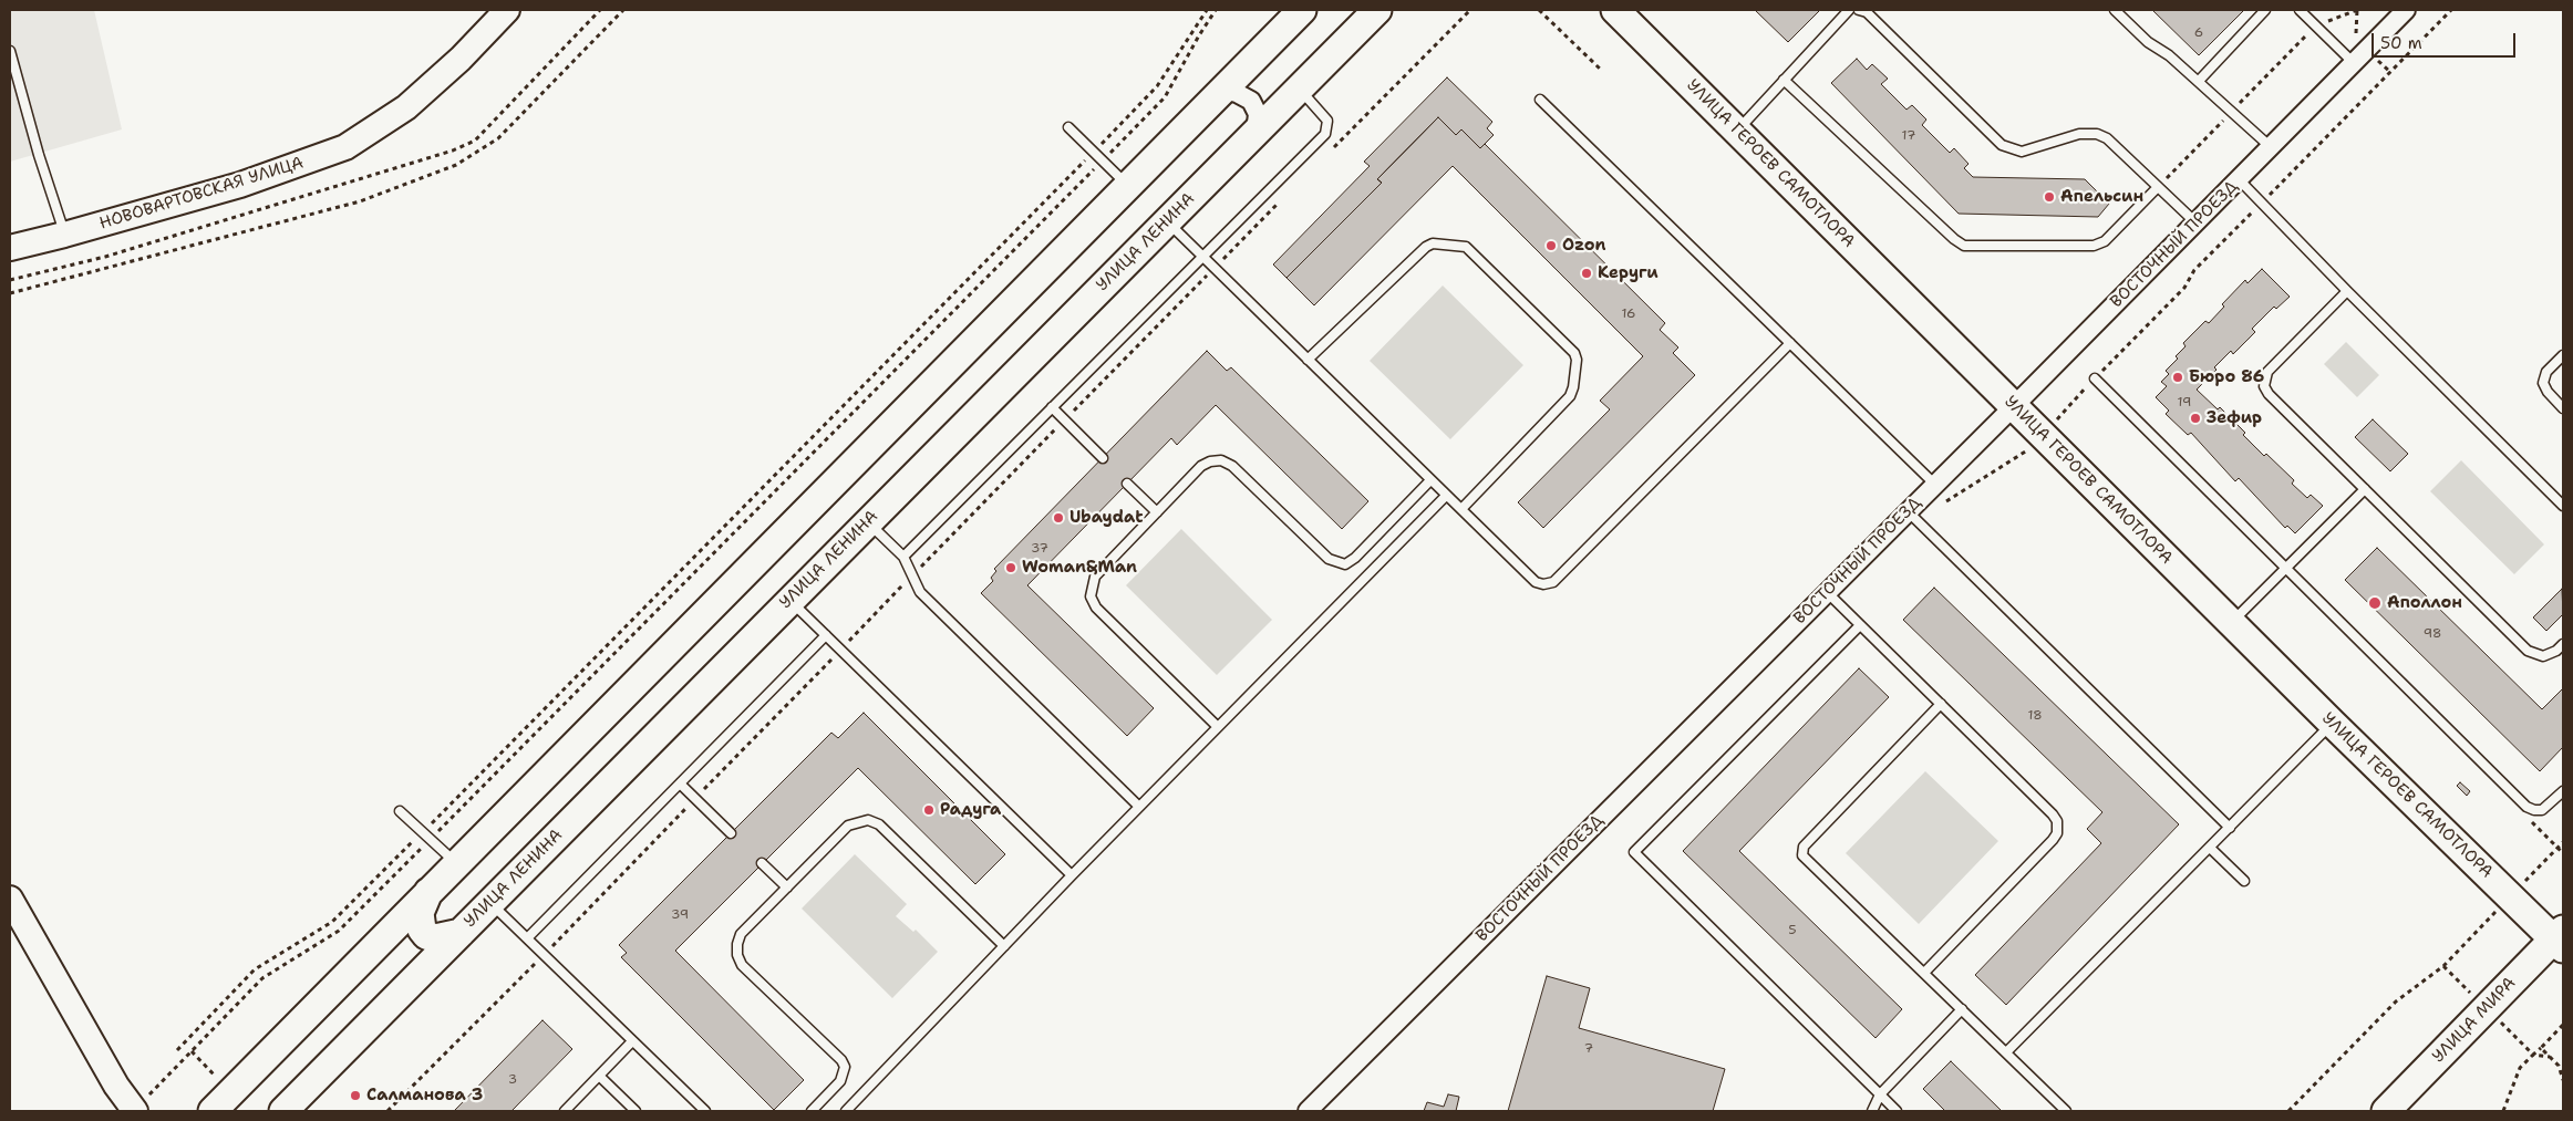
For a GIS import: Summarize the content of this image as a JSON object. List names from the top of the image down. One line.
{"streets":{"main road":["УЛИЦА ГЕРОЕВ САМОТЛОРА","НОВОВАРТОВСКАЯ УЛИЦА","УЛИЦА ЛЕНИНА","УЛИЦА МИРА"],"street":["ВОСТОЧНЫЙ ПРОЕЗД"]},"crossings":[["УЛИЦА ГЕРОЕВ САМОТЛОРА","ВОСТОЧНЫЙ ПРОЕЗД"],["УЛИЦА ГЕРОЕВ САМОТЛОРА","УЛИЦА МИРА"]],"places":["Апельсин","Ozon","Керуги","Бюро 86","Зефир","Ubaydat","Woman&Man","Аполлон","Радуга","Салманова 3"],"house_numbers":["6","17","16","19","37","98","18","39","5","7","3"],"scale_bar":"50 m"}
